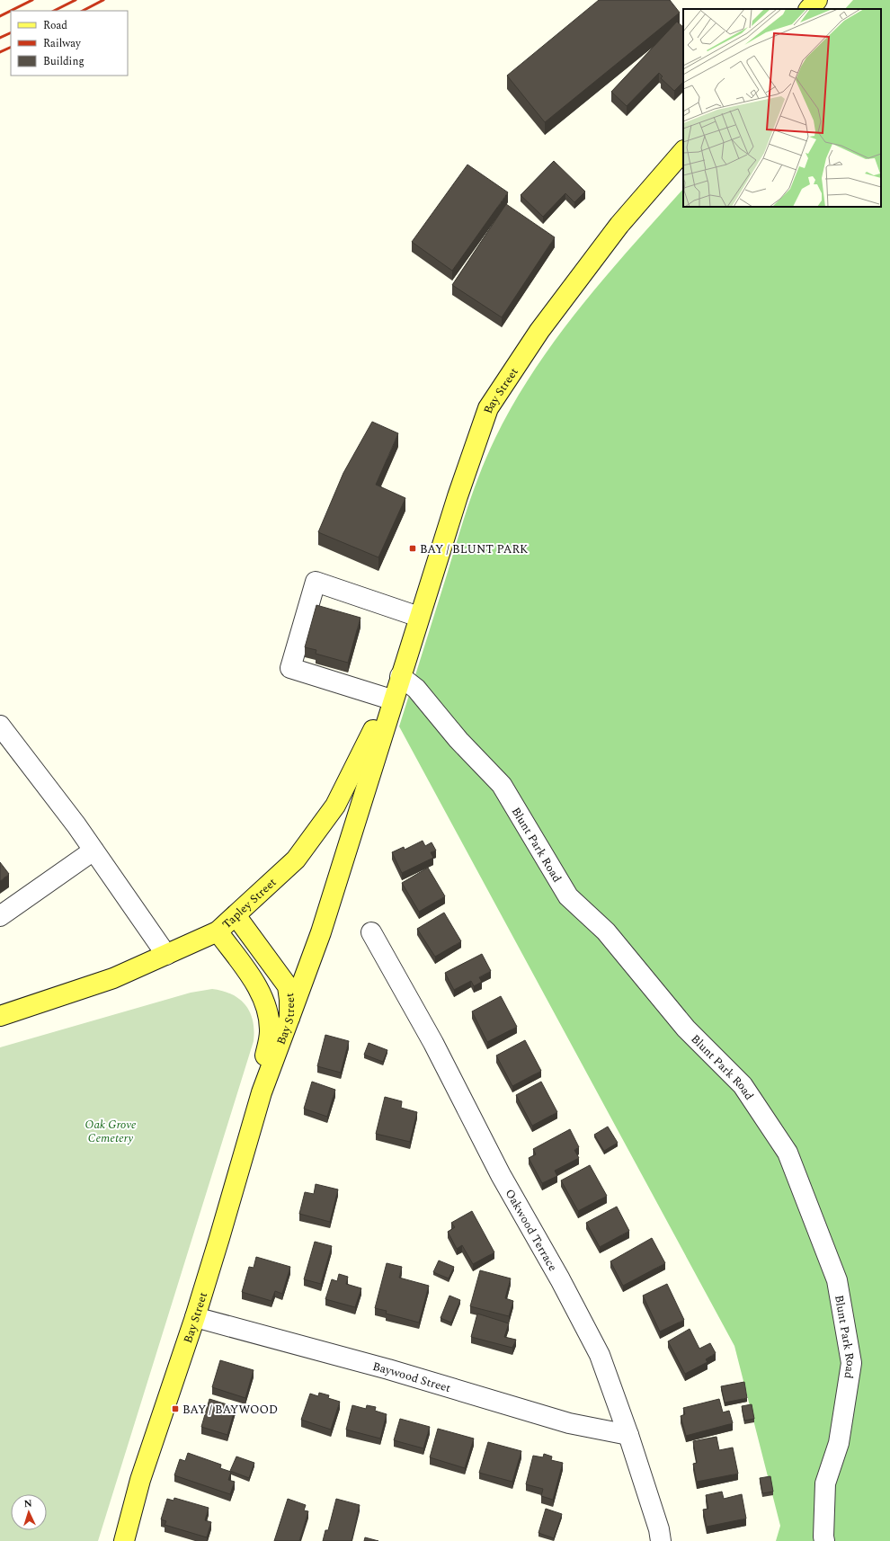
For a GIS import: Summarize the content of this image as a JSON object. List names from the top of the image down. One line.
{"streets":{"main road":["Bay Street","Tapley Street"],"street":["Blunt Park Road","Oakwood Terrace","Baywood Street"]},"crossings":[["Bay Street","Blunt Park Road"],["Bay Street","Tapley Street"],["Bay Street","Baywood Street"],["Blunt Park Road","Tapley Street"],["Oakwood Terrace","Baywood Street"]],"parks":["Oak Grove Cemetery"],"places":{"transit":["BAY / BLUNT PARK","BAY / BAYWOOD"]},"legend":["Road","Railway","Building"],"north":"top"}
